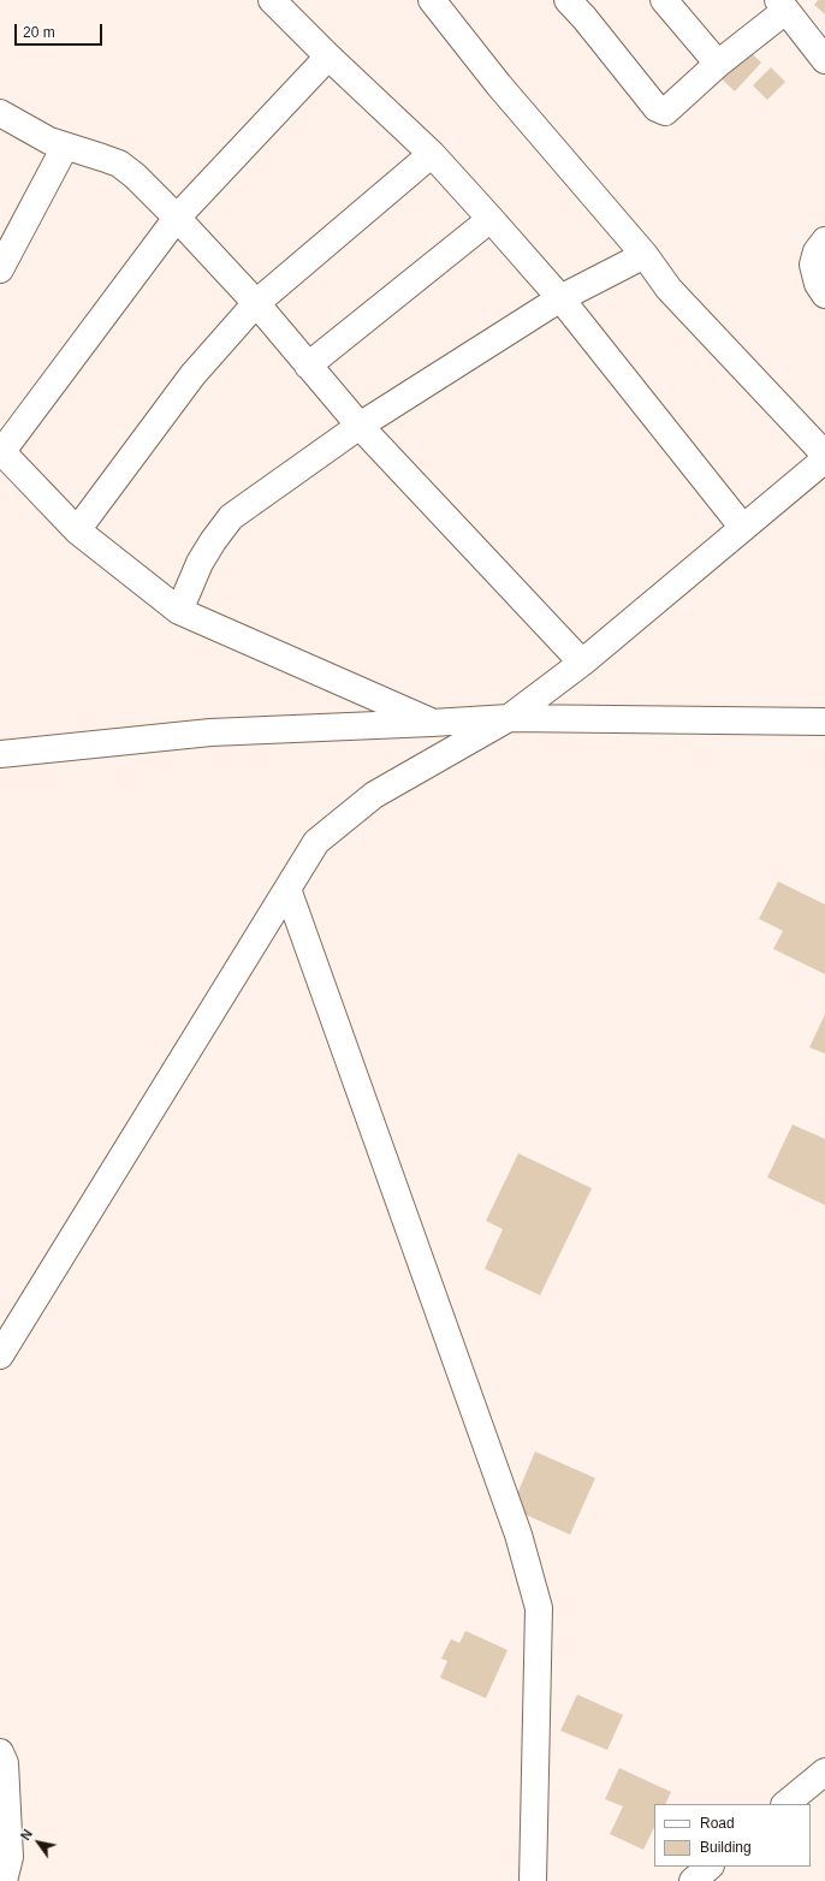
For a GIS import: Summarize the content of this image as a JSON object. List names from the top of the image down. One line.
{"legend":["Road","Building"],"scale_bar":"20 m","north":"top left"}
